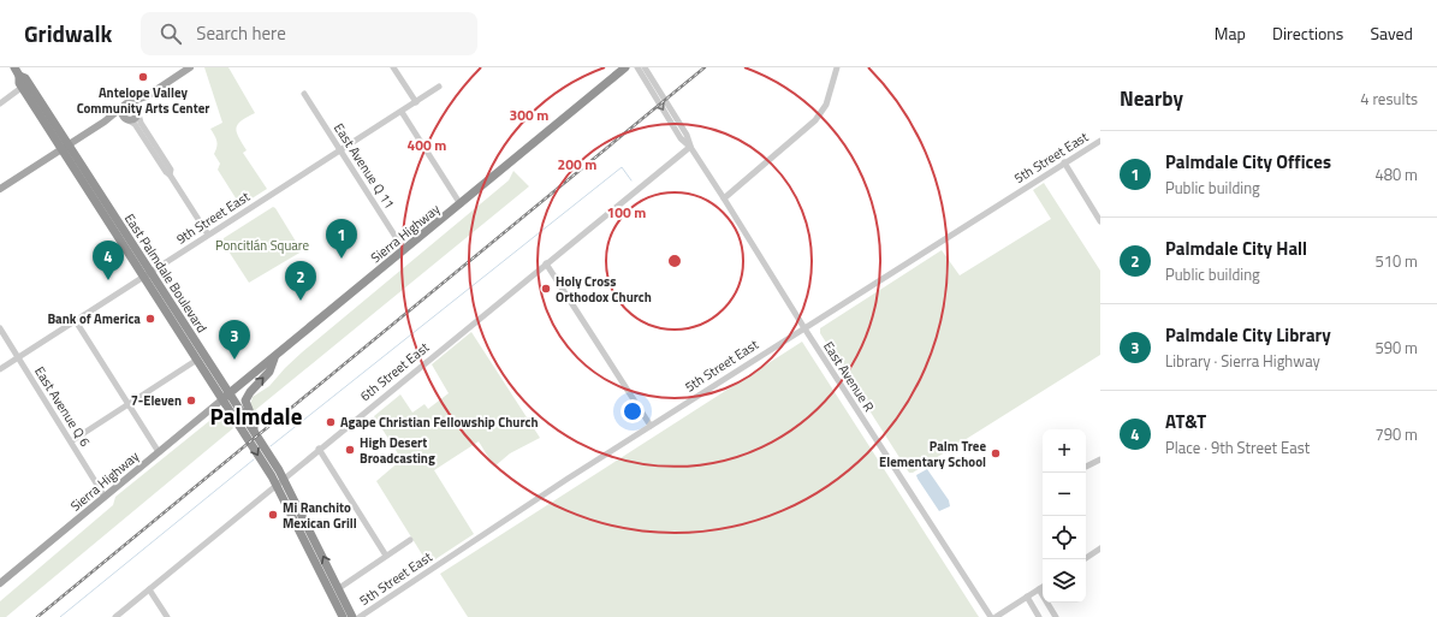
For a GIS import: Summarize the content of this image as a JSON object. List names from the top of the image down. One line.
{"streets":{"highway":["Sierra Highway","East Palmdale Boulevard"],"street":["5th Street East","East Avenue Q 11","9th Street East","6th Street East","East Avenue R","East Avenue Q 6"]},"crossings":[["5th Street East","East Avenue R"],["East Avenue Q 11","9th Street East"],["East Avenue Q 11","Sierra Highway"],["9th Street East","East Palmdale Boulevard"],["9th Street East","East Avenue Q 6"],["Sierra Highway","East Palmdale Boulevard"],["Sierra Highway","East Avenue Q 6"],["East Palmdale Boulevard","6th Street East"],["6th Street East","East Avenue R"]],"districts":["Palmdale"],"parks":["Poncitlán Square"],"places":["Antelope Valley Community Arts Center","Holy Cross Orthodox Church","Bank of America","7-Eleven","Agape Christian Fellowship Church","High Desert Broadcasting","Palm Tree Elementary School","Mi Ranchito Mexican Grill"],"page":{"header":"Gridwalk","search":"Search here","nav":["Map","Directions","Saved"],"heading":["Nearby","4 results"],"list":[{"mark":"1","name":"Palmdale City Offices","note":"Public building","value":"480 m"},{"mark":"2","name":"Palmdale City Hall","note":"Public building","value":"510 m"},{"mark":"3","name":"Palmdale City Library","note":"Library · Sierra Highway","value":"590 m"},{"mark":"4","name":"AT&T","note":"Place · 9th Street East","value":"790 m"}],"pins":["1","4","2","3"],"map_buttons":["+","−"]},"rings":["300 m","400 m","200 m","100 m"]}
